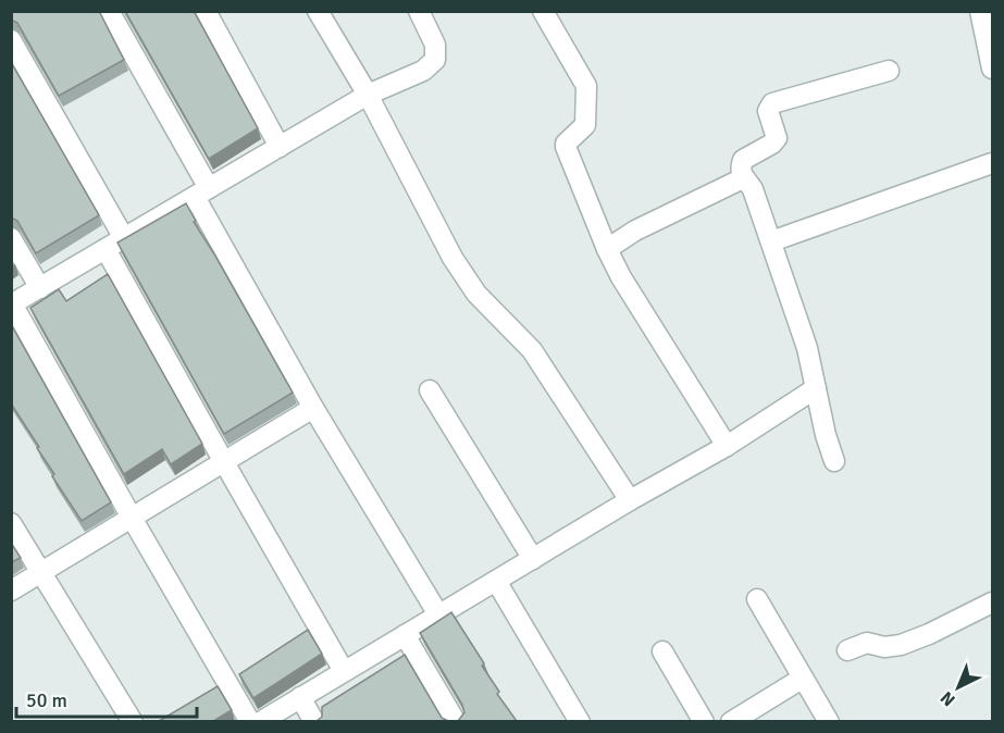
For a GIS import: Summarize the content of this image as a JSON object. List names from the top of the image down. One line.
{"scale_bar":"50 m","north":"bottom left"}
